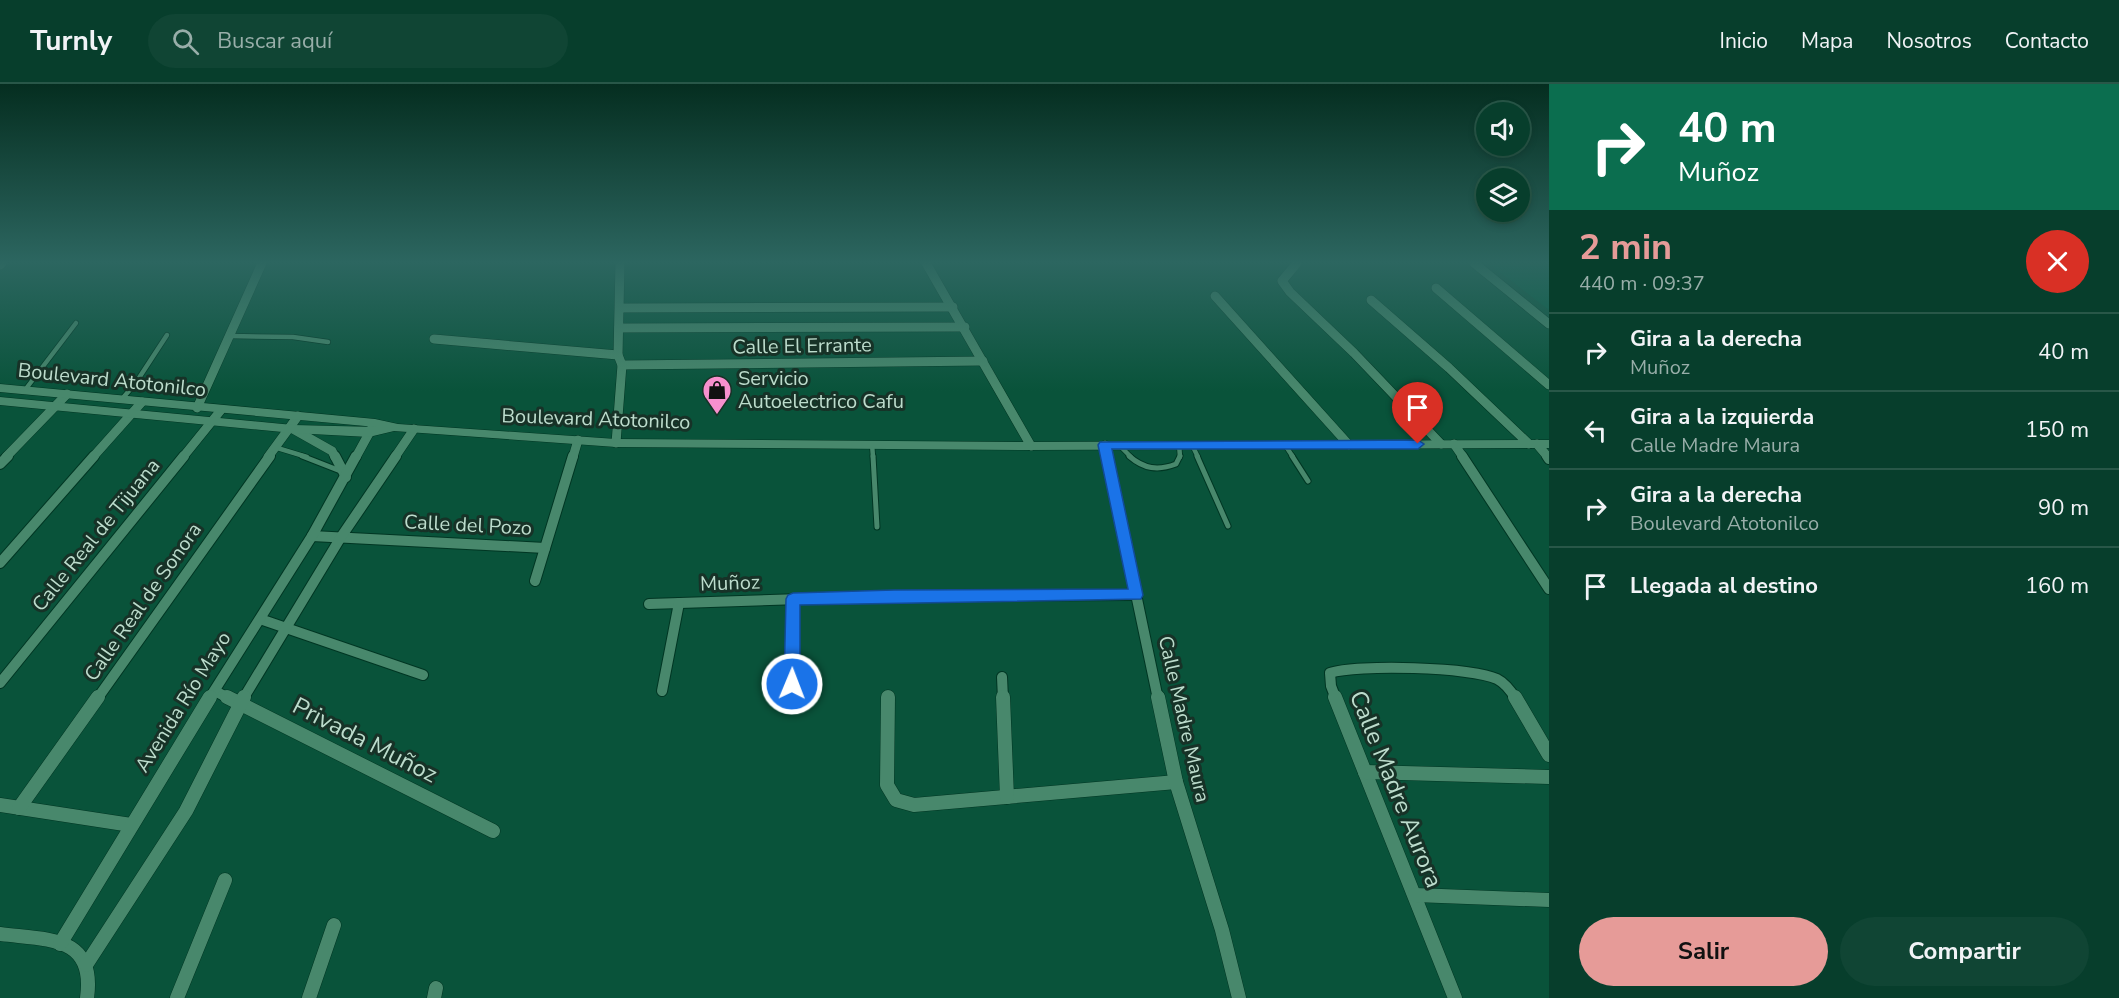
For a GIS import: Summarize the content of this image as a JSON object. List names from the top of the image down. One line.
{"streets":{"street":["Calle El Errante","Boulevard Atotonilco","Calle del Pozo","Calle Real de Tijuana","Muñoz","Calle Real de Sonora","Avenida Río Mayo","Calle Madre Maura","Privada Muñoz","Calle Madre Aurora"]},"crossings":[["Boulevard Atotonilco","Calle del Pozo"],["Boulevard Atotonilco","Calle Real de Tijuana"],["Boulevard Atotonilco","Calle Real de Sonora"],["Boulevard Atotonilco","Avenida Río Mayo"],["Boulevard Atotonilco","Calle Madre Maura"],["Calle del Pozo","Avenida Río Mayo"],["Muñoz","Calle Madre Maura"],["Avenida Río Mayo","Privada Muñoz"]],"places":{"shop":["Servicio Autoelectrico Cafu"]},"page":{"header":"Turnly","search":"Buscar aquí","nav":["Inicio","Mapa","Nosotros","Contacto"],"turn":["40 m","Muñoz"],"heading":["2 min","440 m · 09:37"],"list":[{"name":"Gira a la derecha","note":"Muñoz","value":"40 m"},{"name":"Gira a la izquierda","note":"Calle Madre Maura","value":"150 m"},{"name":"Gira a la derecha","note":"Boulevard Atotonilco","value":"90 m"},{"name":"Llegada al destino","value":"160 m"}],"buttons":["Salir","Compartir"]}}
